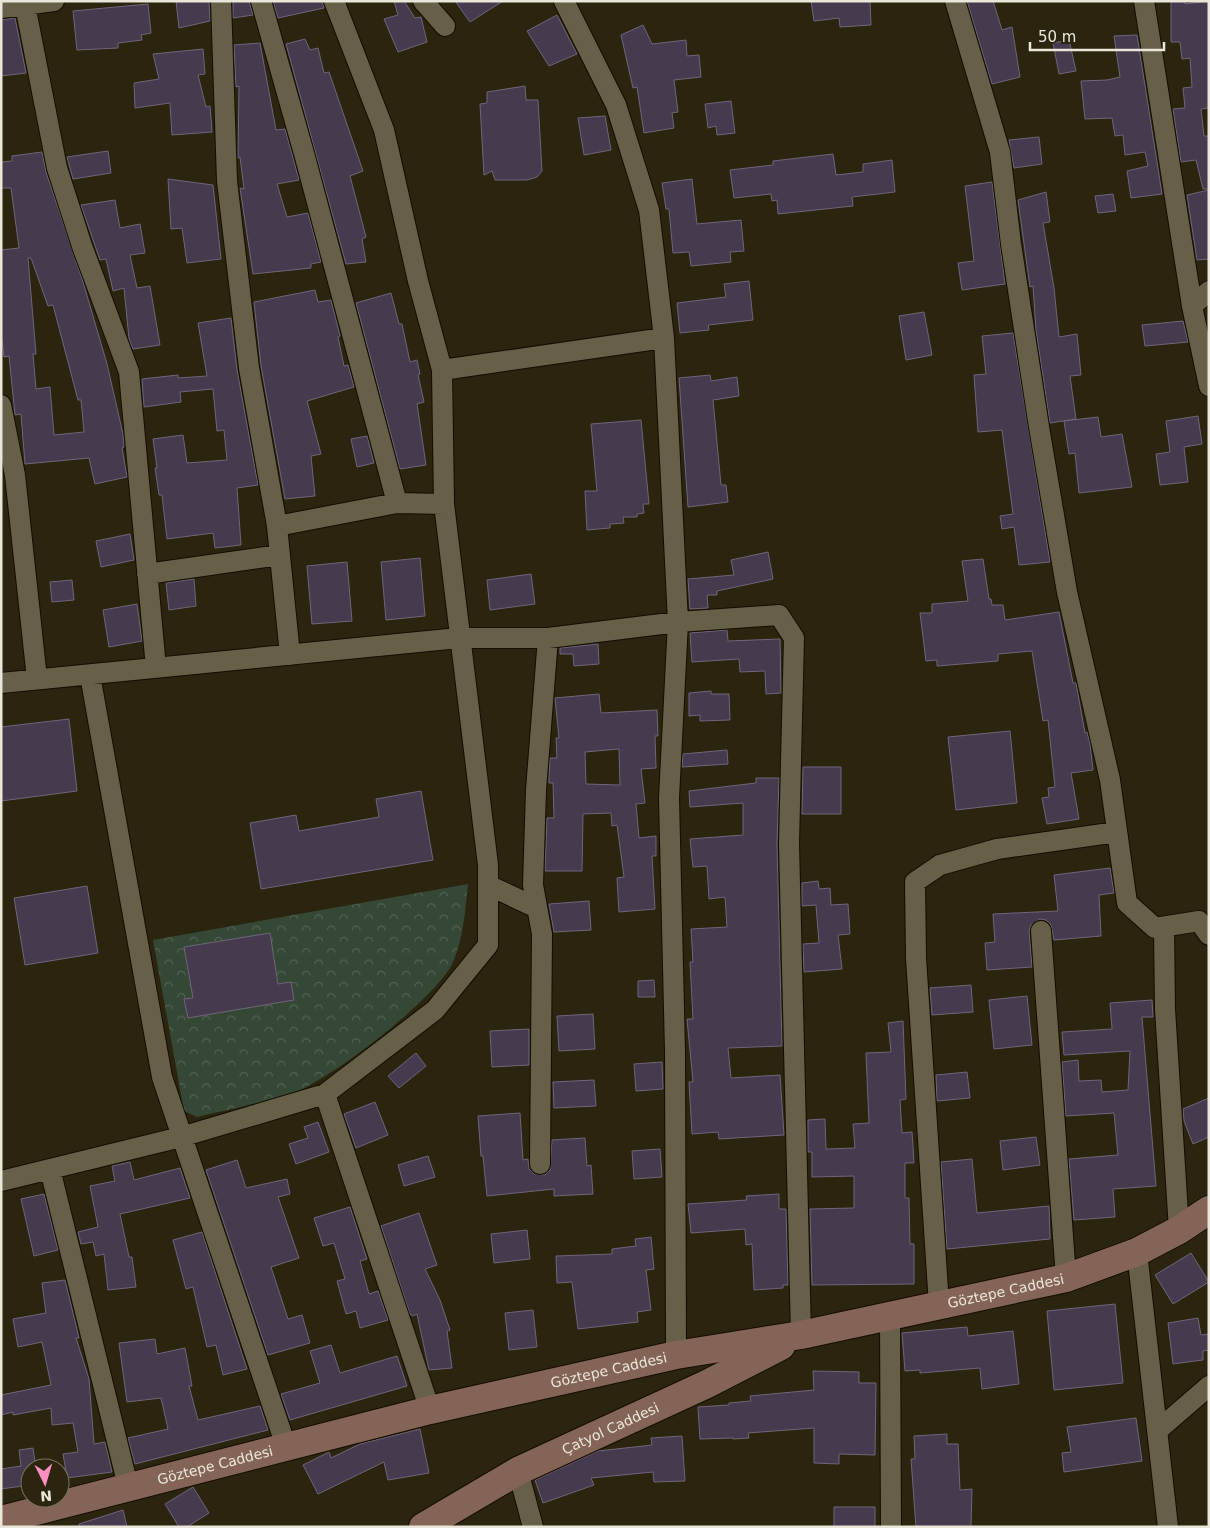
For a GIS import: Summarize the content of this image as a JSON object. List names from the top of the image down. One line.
{"streets":{"street":["Göztepe Caddesi","Çatyol Caddesi"]},"crossings":[["Göztepe Caddesi","Çatyol Caddesi"]],"scale_bar":"50 m","north":"bottom"}
